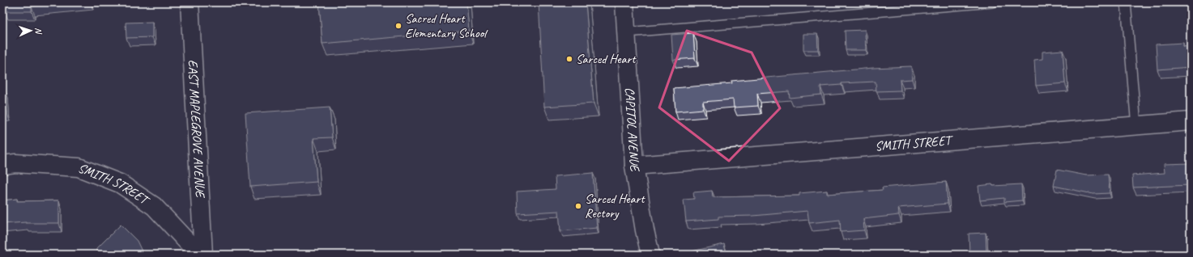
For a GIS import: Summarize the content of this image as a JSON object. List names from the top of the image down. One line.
{"streets":{"street":["EAST MAPLEGROVE AVENUE","CAPITOL AVENUE","SMITH STREET"]},"crossings":[["CAPITOL AVENUE","SMITH STREET"]],"places":["Sacred Heart Elementary School","Sarced Heart","Sarced Heart Rectory"],"north":"right"}
